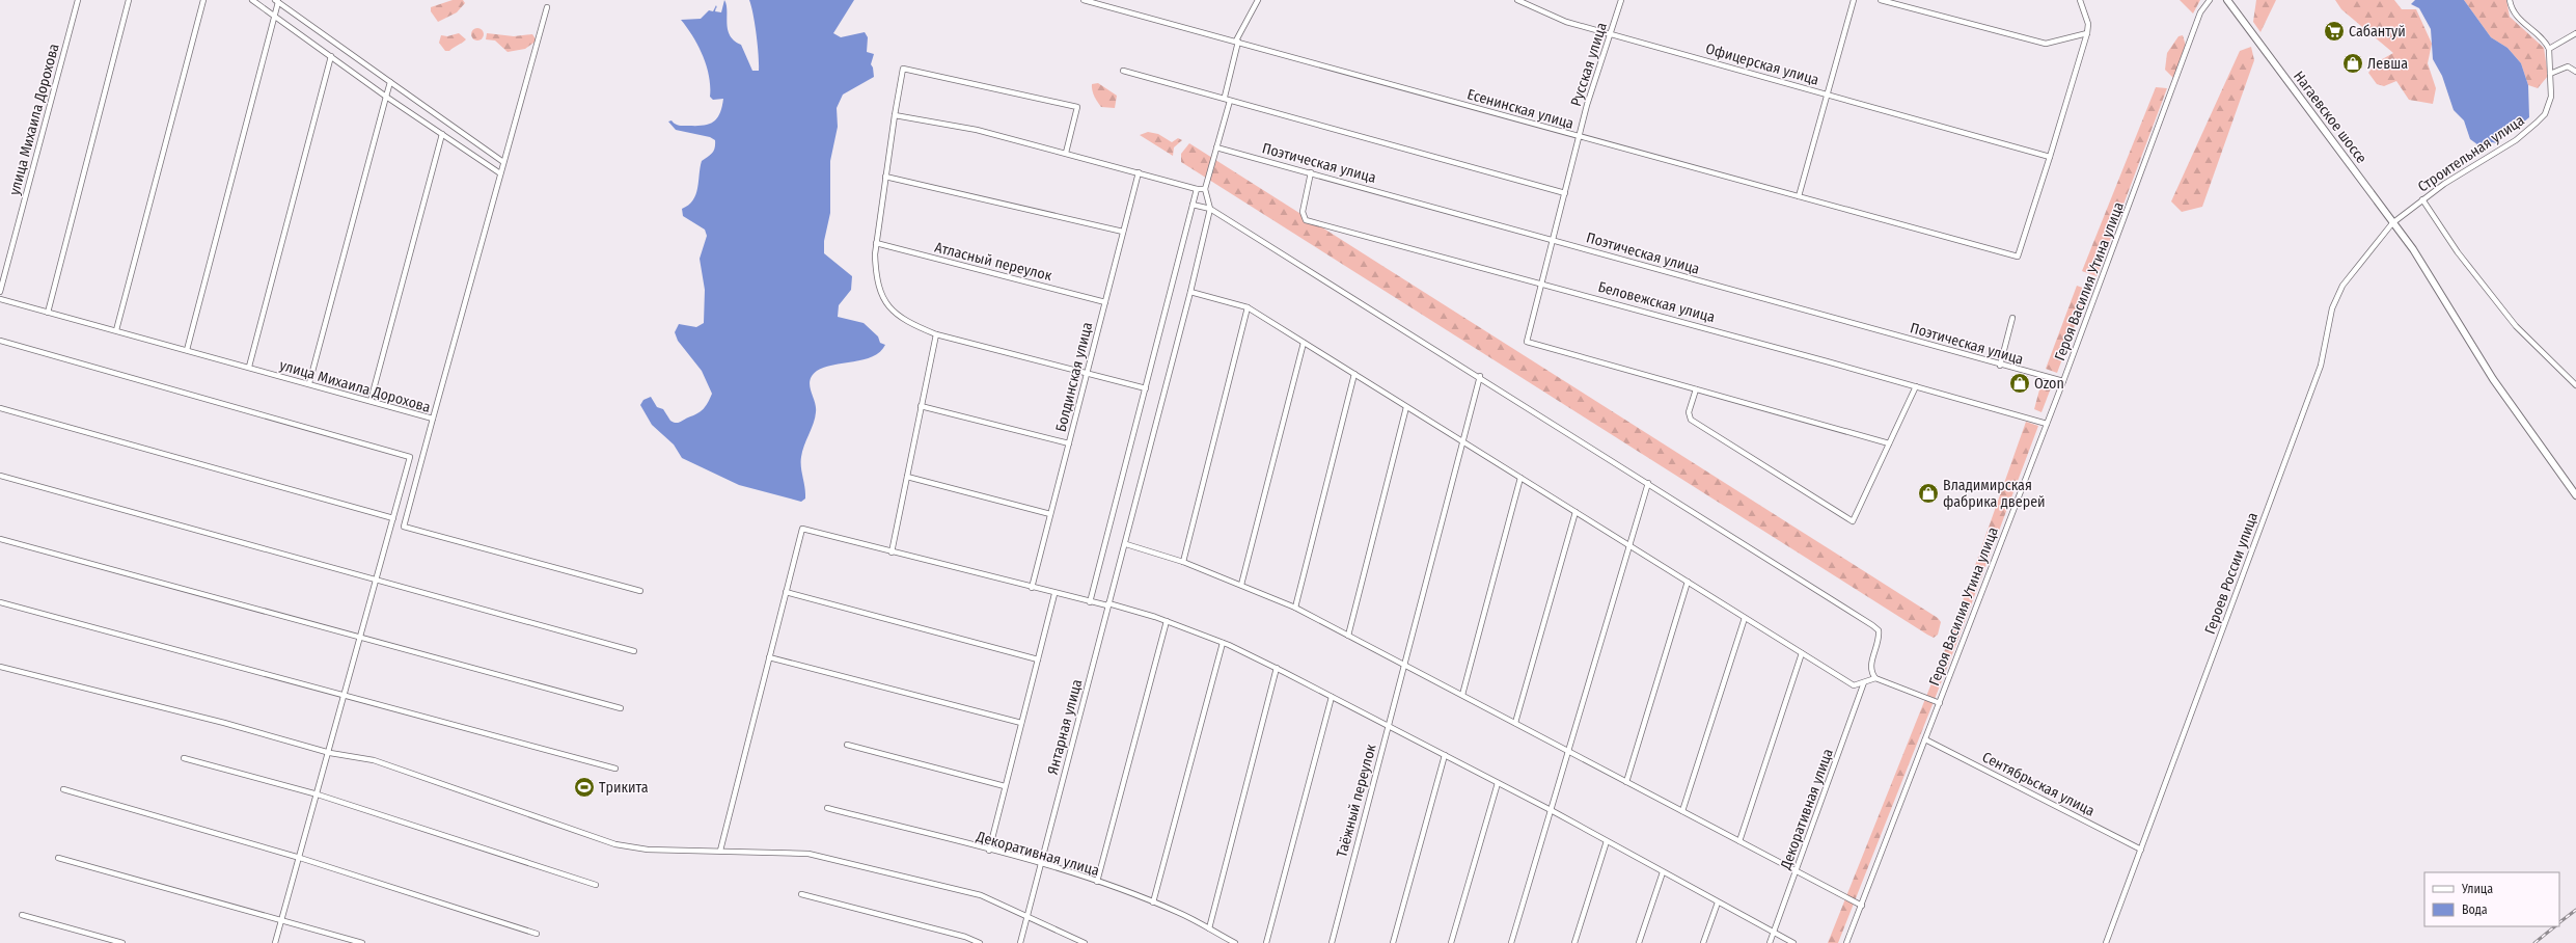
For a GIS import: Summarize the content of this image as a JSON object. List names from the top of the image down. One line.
{"streets":{"street":["Русская улица","Офицерская улица","Есенинская улица","Нагаевское шоссе","улица Михаила Дорохова","Строительная улица","Поэтическая улица","Атласный переулок","Героя Василия Утина улица","Беловежская улица","Болдинская улица","Героев России улица","Янтарная улица","Сентябрьская улица","Таёжный переулок","Декоративная улица"]},"crossings":[["Русская улица","Офицерская улица"],["Русская улица","Есенинская улица"],["Русская улица","Поэтическая улица"],["Русская улица","Беловежская улица"],["Офицерская улица","Есенинская улица"],["Нагаевское шоссе","Строительная улица"],["Нагаевское шоссе","Героев России улица"],["Строительная улица","Героев России улица"],["Поэтическая улица","Героя Василия Утина улица"],["Поэтическая улица","Беловежская улица"],["Атласный переулок","Болдинская улица"],["Героя Василия Утина улица","Беловежская улица"],["Героя Василия Утина улица","Сентябрьская улица"],["Героев России улица","Сентябрьская улица"],["Янтарная улица","Декоративная улица"]],"places":{"supermarket":["Сабантуй"],"shop":["Левша","Ozon","Владимирская фабрика дверей"],"sports":["Трикита"]},"legend":["Улица","Вода"]}
